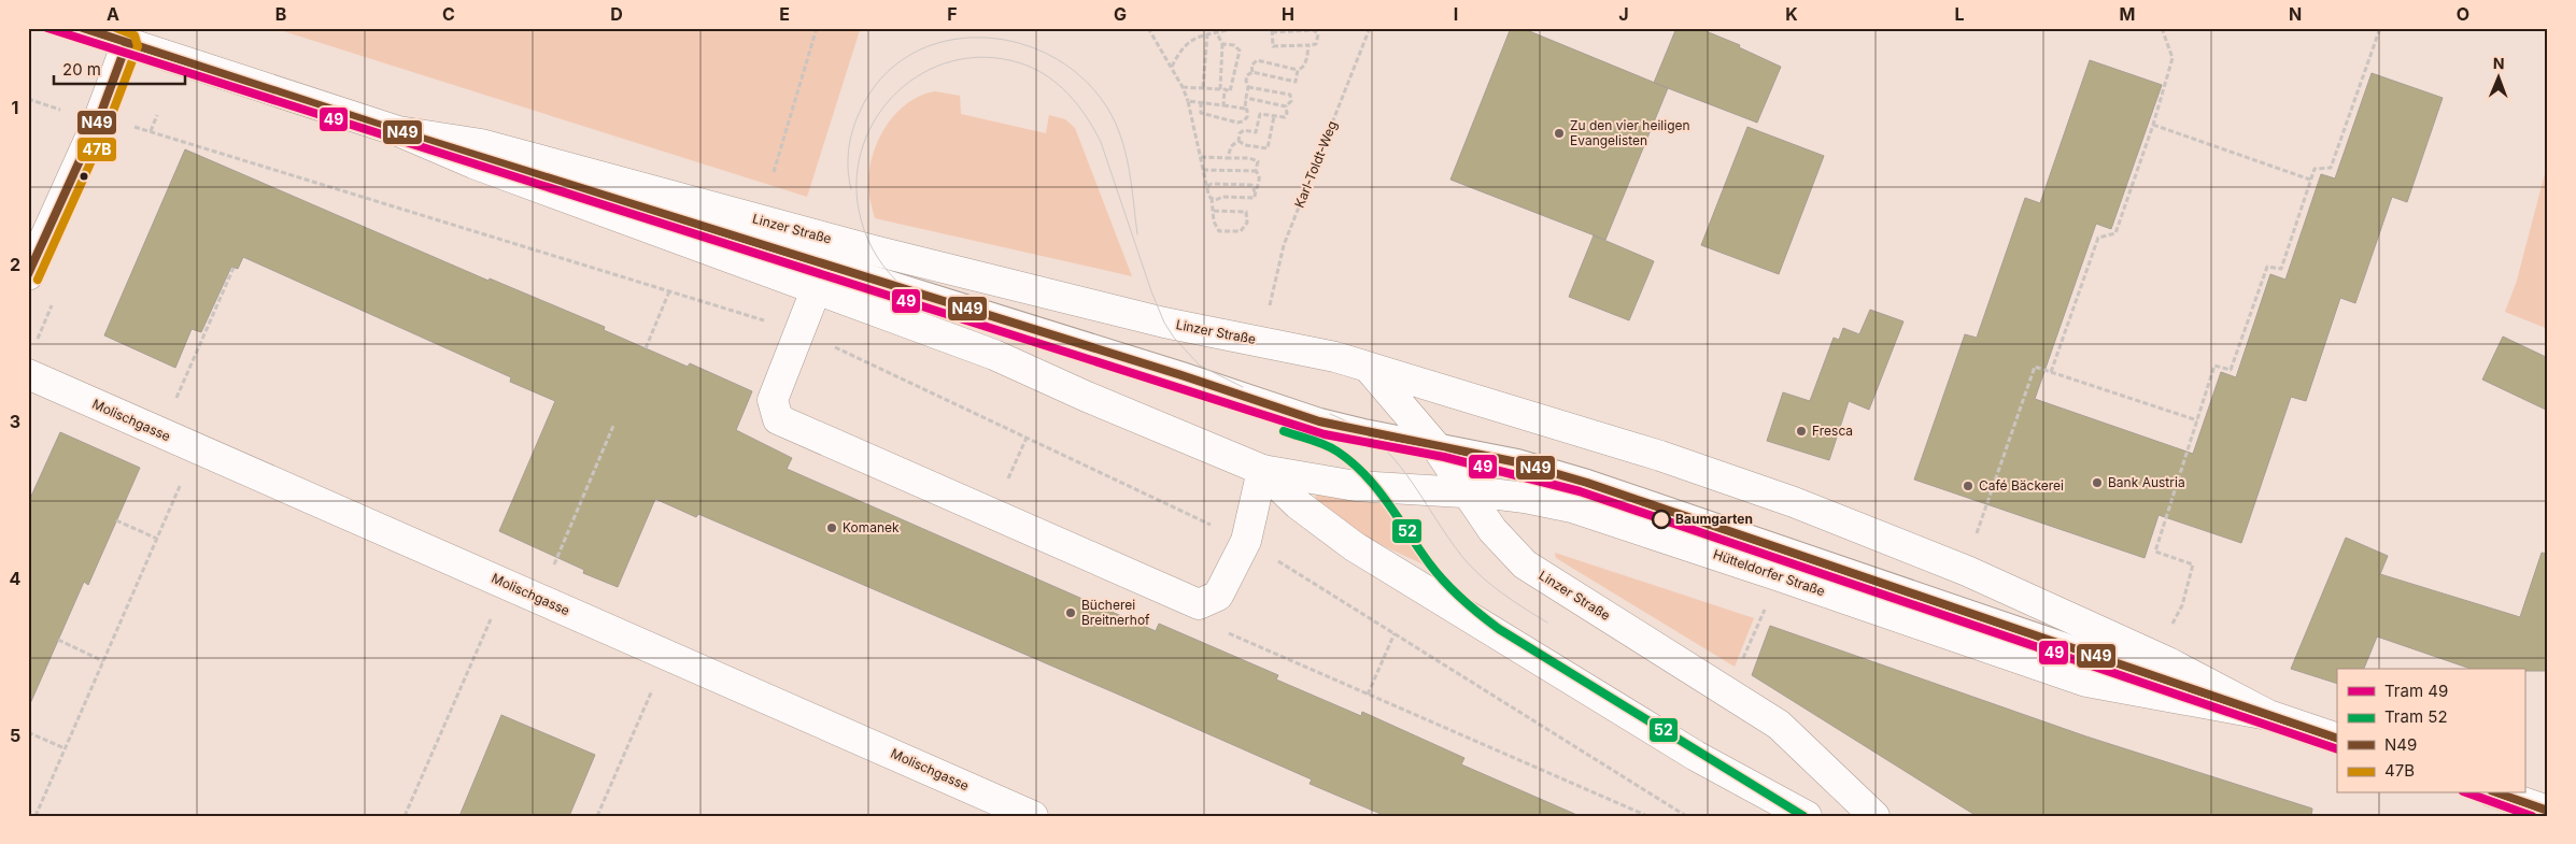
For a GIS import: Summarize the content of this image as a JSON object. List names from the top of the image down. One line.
{"streets":{"main road":["Linzer Straße","Molischgasse","Hütteldorfer Straße"],"path":["Karl-Toldt-Weg"]},"crossings":[["Linzer Straße","Hütteldorfer Straße"]],"places":["Zu den vier heiligen Evangelisten","Fresca","Bank Austria","Café Bäckerei","Baumgarten","Komanek","Bücherei Breitnerhof"],"lines":["tram line 49","transit line N49","transit line 47B","tram line 52"],"legend":["Tram 49","Tram 52","N49","47B"],"scale_bar":"20 m","north":"top","grid":{"columns":["A","B","C","D","E","F","G","H","I","J","K","L","M","N","O"],"rows":["1","2","3","4","5"]}}
